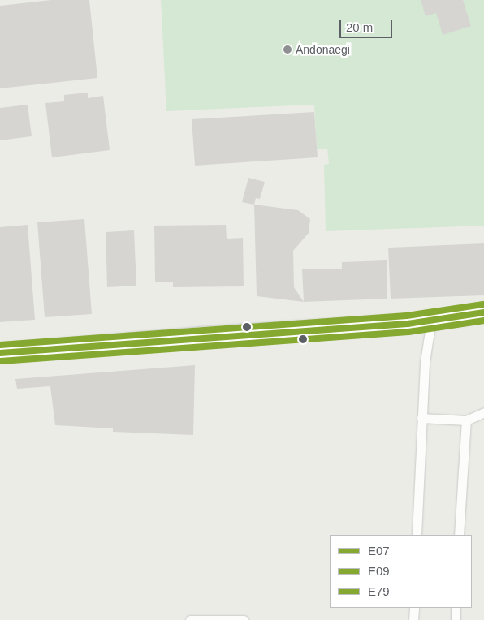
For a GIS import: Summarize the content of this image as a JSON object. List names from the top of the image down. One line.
{"places":["Andonaegi"],"lines":["transit line E79","transit line E07","transit line E09"],"legend":["E07","E09","E79"],"scale_bar":"20 m"}
